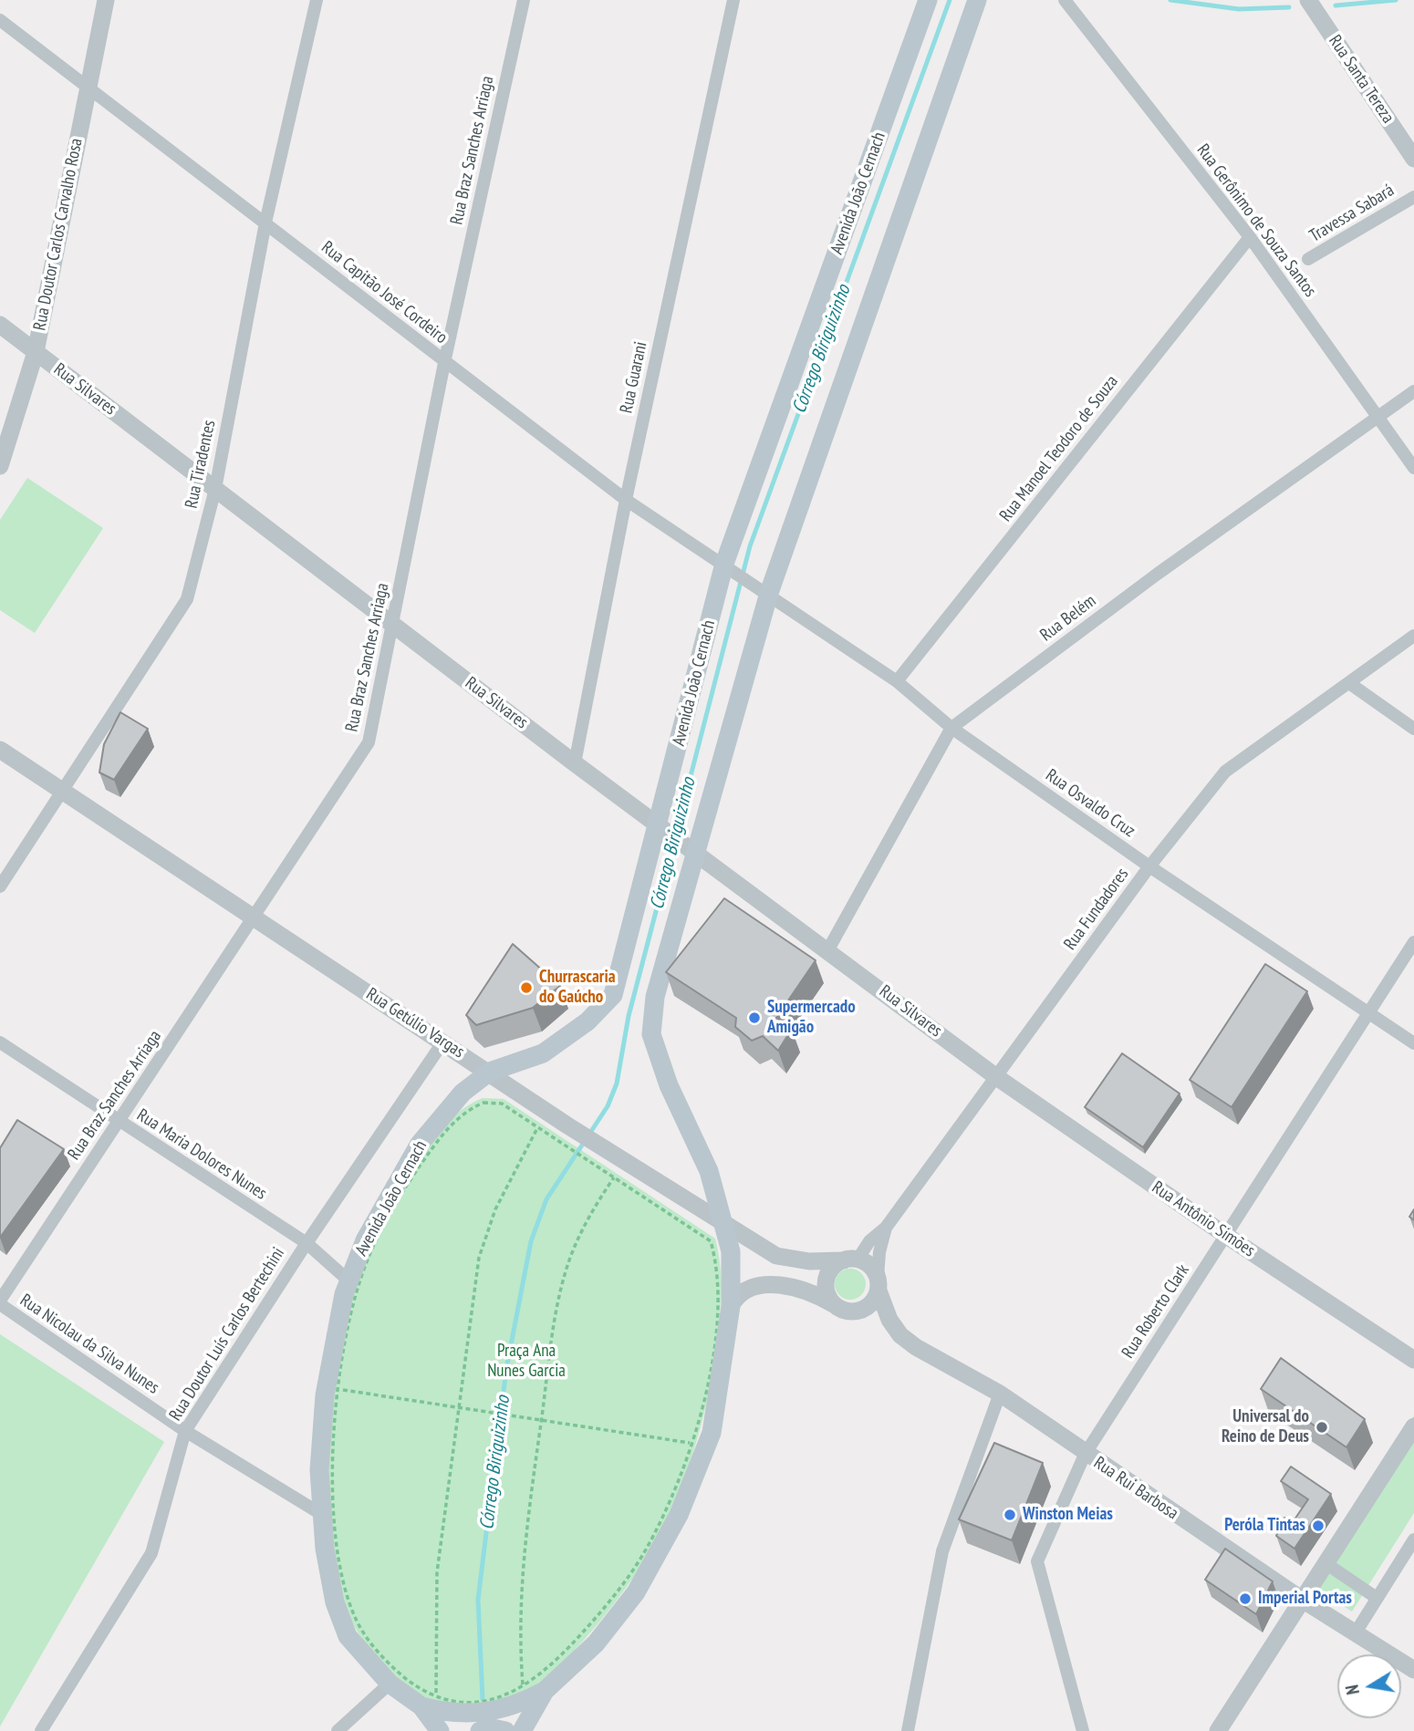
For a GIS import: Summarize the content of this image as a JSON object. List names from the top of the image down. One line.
{"streets":{"main road":["Avenida João Cernach"],"street":["Rua Santa Tereza","Rua Braz Sanches Arriaga","Travessa Sabará","Rua Gerônimo de Souza Santos","Rua Doutor Carlos Carvalho Rosa","Rua Capitão José Cordeiro","Rua Guarani","Rua Silvares","Rua Manoel Teodoro de Souza","Rua Tiradentes","Rua Belém","Rua Osvaldo Cruz","Rua Fundadores","Rua Getúlio Vargas","Rua Maria Dolores Nunes","Rua Antônio Simões","Rua Roberto Clark","Rua Doutor Luís Carlos Bertechini","Rua Nicolau da Silva Nunes","Rua Rui Barbosa"]},"crossings":[["Rua Braz Sanches Arriaga","Rua Capitão José Cordeiro"],["Rua Braz Sanches Arriaga","Rua Silvares"],["Rua Braz Sanches Arriaga","Rua Getúlio Vargas"],["Rua Braz Sanches Arriaga","Rua Maria Dolores Nunes"],["Rua Braz Sanches Arriaga","Rua Nicolau da Silva Nunes"],["Avenida João Cernach","Rua Capitão José Cordeiro"],["Avenida João Cernach","Rua Silvares"],["Avenida João Cernach","Rua Getúlio Vargas"],["Avenida João Cernach","Rua Maria Dolores Nunes"],["Avenida João Cernach","Rua Nicolau da Silva Nunes"],["Rua Gerônimo de Souza Santos","Rua Manoel Teodoro de Souza"],["Rua Gerônimo de Souza Santos","Rua Belém"],["Rua Doutor Carlos Carvalho Rosa","Rua Capitão José Cordeiro"],["Rua Doutor Carlos Carvalho Rosa","Rua Silvares"],["Rua Capitão José Cordeiro","Rua Guarani"],["Rua Capitão José Cordeiro","Rua Tiradentes"],["Rua Capitão José Cordeiro","Rua Osvaldo Cruz"],["Rua Guarani","Rua Silvares"],["Rua Silvares","Rua Tiradentes"],["Rua Silvares","Rua Belém"],["Rua Silvares","Rua Fundadores"],["Rua Silvares","Rua Antônio Simões"],["Rua Manoel Teodoro de Souza","Rua Osvaldo Cruz"],["Rua Tiradentes","Rua Getúlio Vargas"],["Rua Belém","Rua Osvaldo Cruz"],["Rua Osvaldo Cruz","Rua Fundadores"],["Rua Osvaldo Cruz","Rua Roberto Clark"],["Rua Fundadores","Rua Getúlio Vargas"],["Rua Fundadores","Rua Antônio Simões"],["Rua Fundadores","Rua Rui Barbosa"],["Rua Getúlio Vargas","Rua Doutor Luís Carlos Bertechini"],["Rua Getúlio Vargas","Rua Rui Barbosa"],["Rua Maria Dolores Nunes","Rua Doutor Luís Carlos Bertechini"],["Rua Antônio Simões","Rua Roberto Clark"],["Rua Roberto Clark","Rua Rui Barbosa"],["Rua Doutor Luís Carlos Bertechini","Rua Nicolau da Silva Nunes"]],"water":["Córrego Biriguizinho"],"parks":["Praça Ana Nunes Garcia"],"places":["Churrascaria do Gaúcho","Supermercado Amigão","Universal do Reino de Deus","Winston Meias","Peróla Tintas","Imperial Portas"],"north":"left"}
